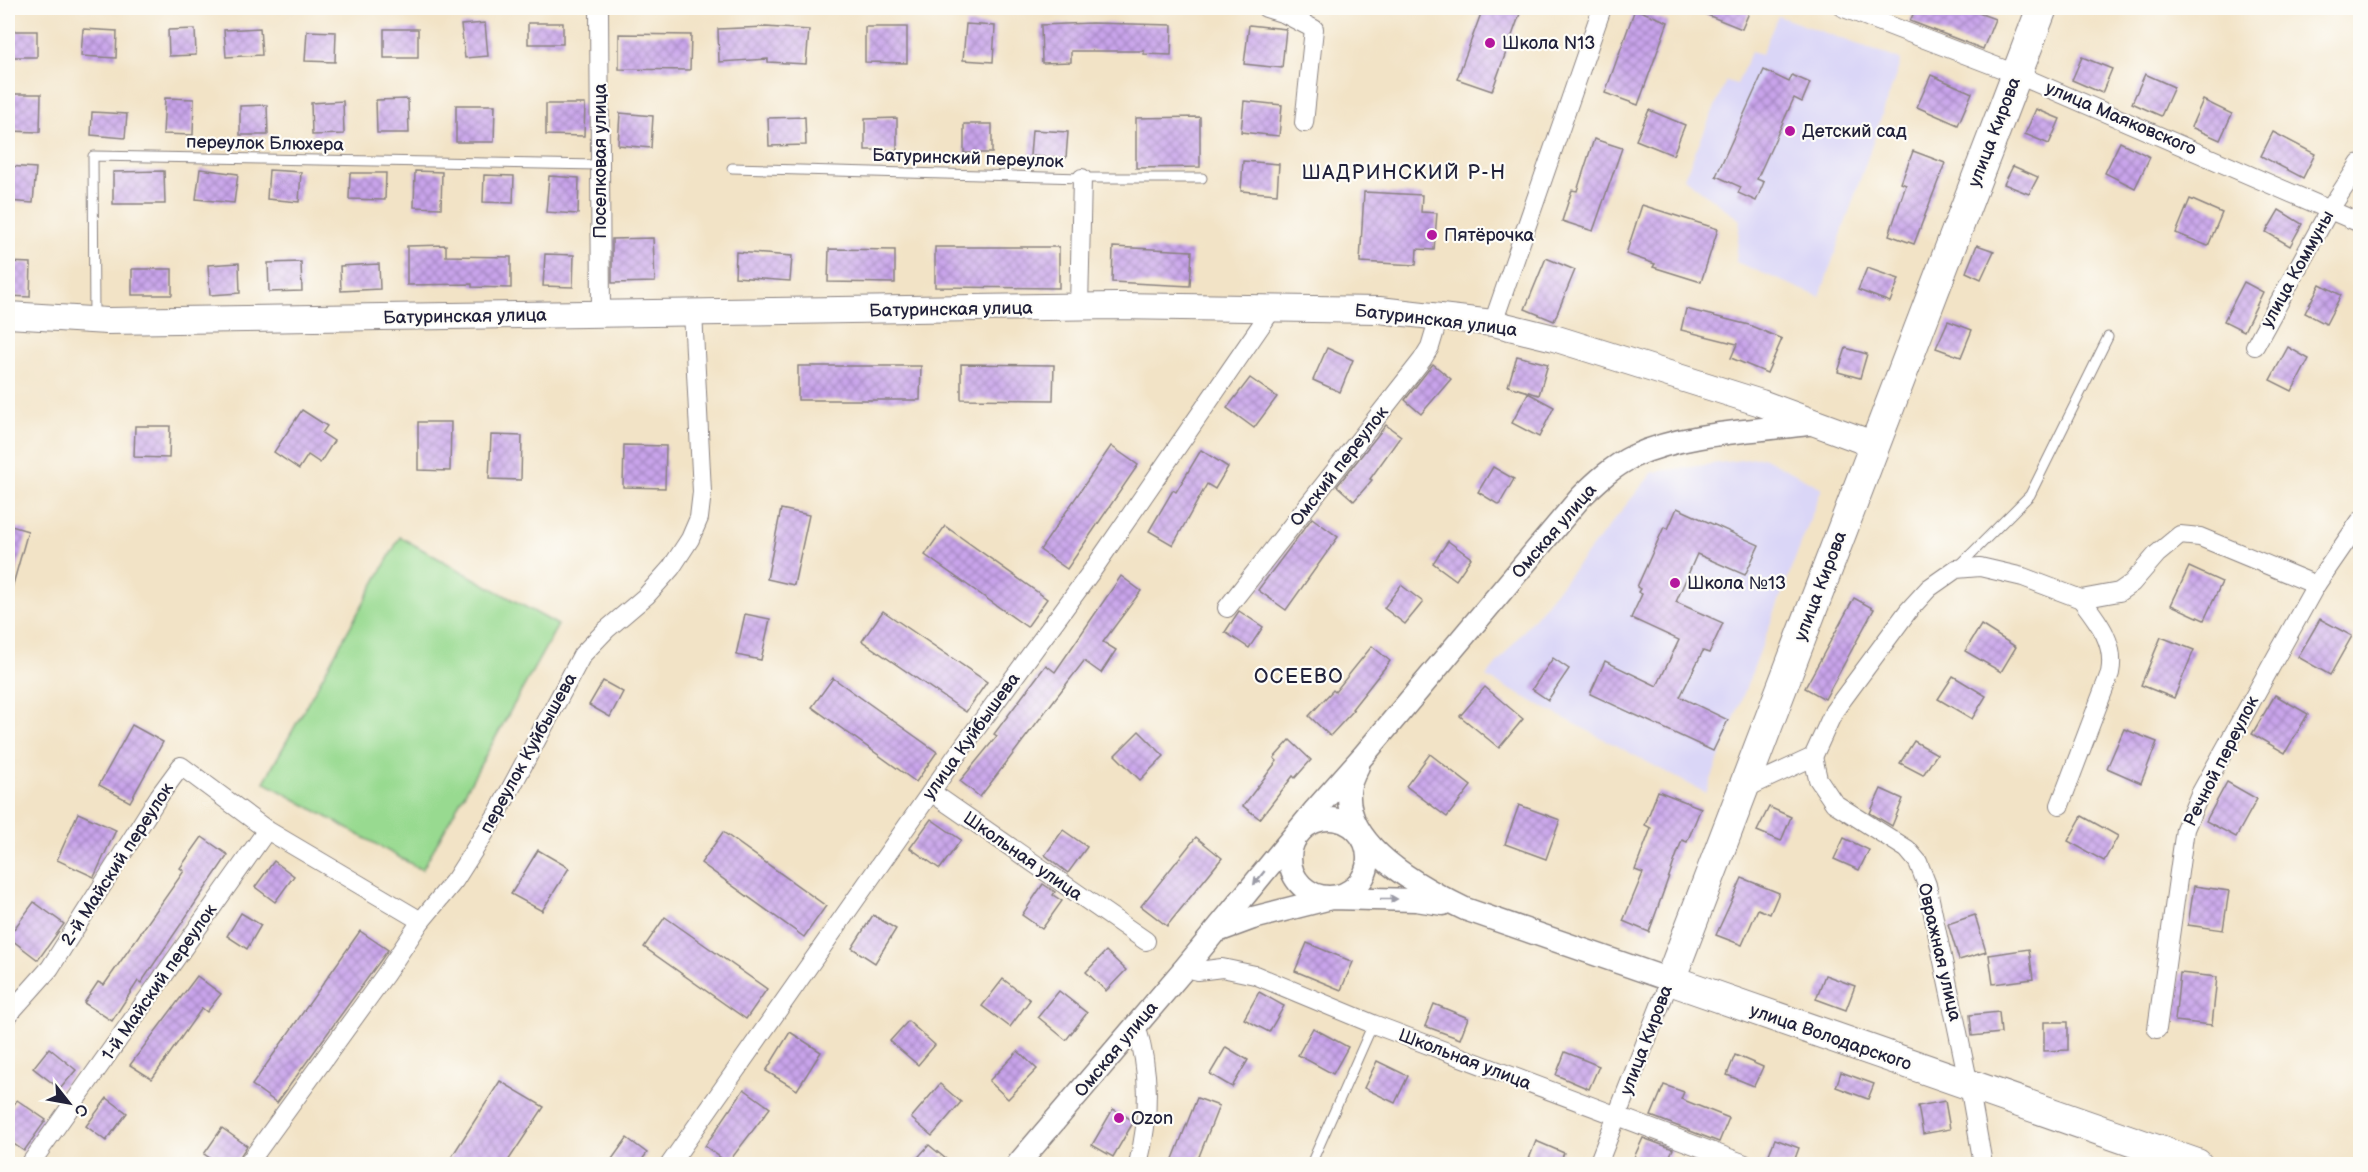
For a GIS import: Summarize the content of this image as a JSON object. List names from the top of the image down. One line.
{"streets":{"main road":["улица Кирова","Батуринская улица","улица Володарского"],"street":["улица Маяковского","Поселковая улица","улица Коммуны","Омский переулок","Омская улица","улица Куйбышева","переулок Куйбышева","Речной переулок","Школьная улица","2-й Майский переулок","Овражная улица","1-й Майский переулок"],"lane":["переулок Блюхера","Батуринский переулок"]},"crossings":[["улица Маяковского","улица Кирова"],["улица Маяковского","улица Коммуны"],["улица Кирова","Батуринская улица"],["улица Кирова","Школьная улица"],["улица Кирова","улица Володарского"],["переулок Блюхера","Поселковая улица"],["переулок Блюхера","Батуринская улица"],["Поселковая улица","Батуринская улица"],["Батуринская улица","Омский переулок"],["Батуринская улица","Омская улица"],["Батуринская улица","улица Куйбышева"],["Батуринская улица","переулок Куйбышева"],["Омская улица","Школьная улица"],["Омская улица","улица Володарского"],["улица Куйбышева","Школьная улица"],["переулок Куйбышева","2-й Майский переулок"],["2-й Майский переулок","1-й Майский переулок"],["Овражная улица","улица Володарского"]],"districts":["ШАДРИНСКИЙ Р-Н","ОСЕЕВО"],"places":["Школа N13","Детский сад","Пятёрочка","Школа №13","Ozon"],"north":"bottom right"}
